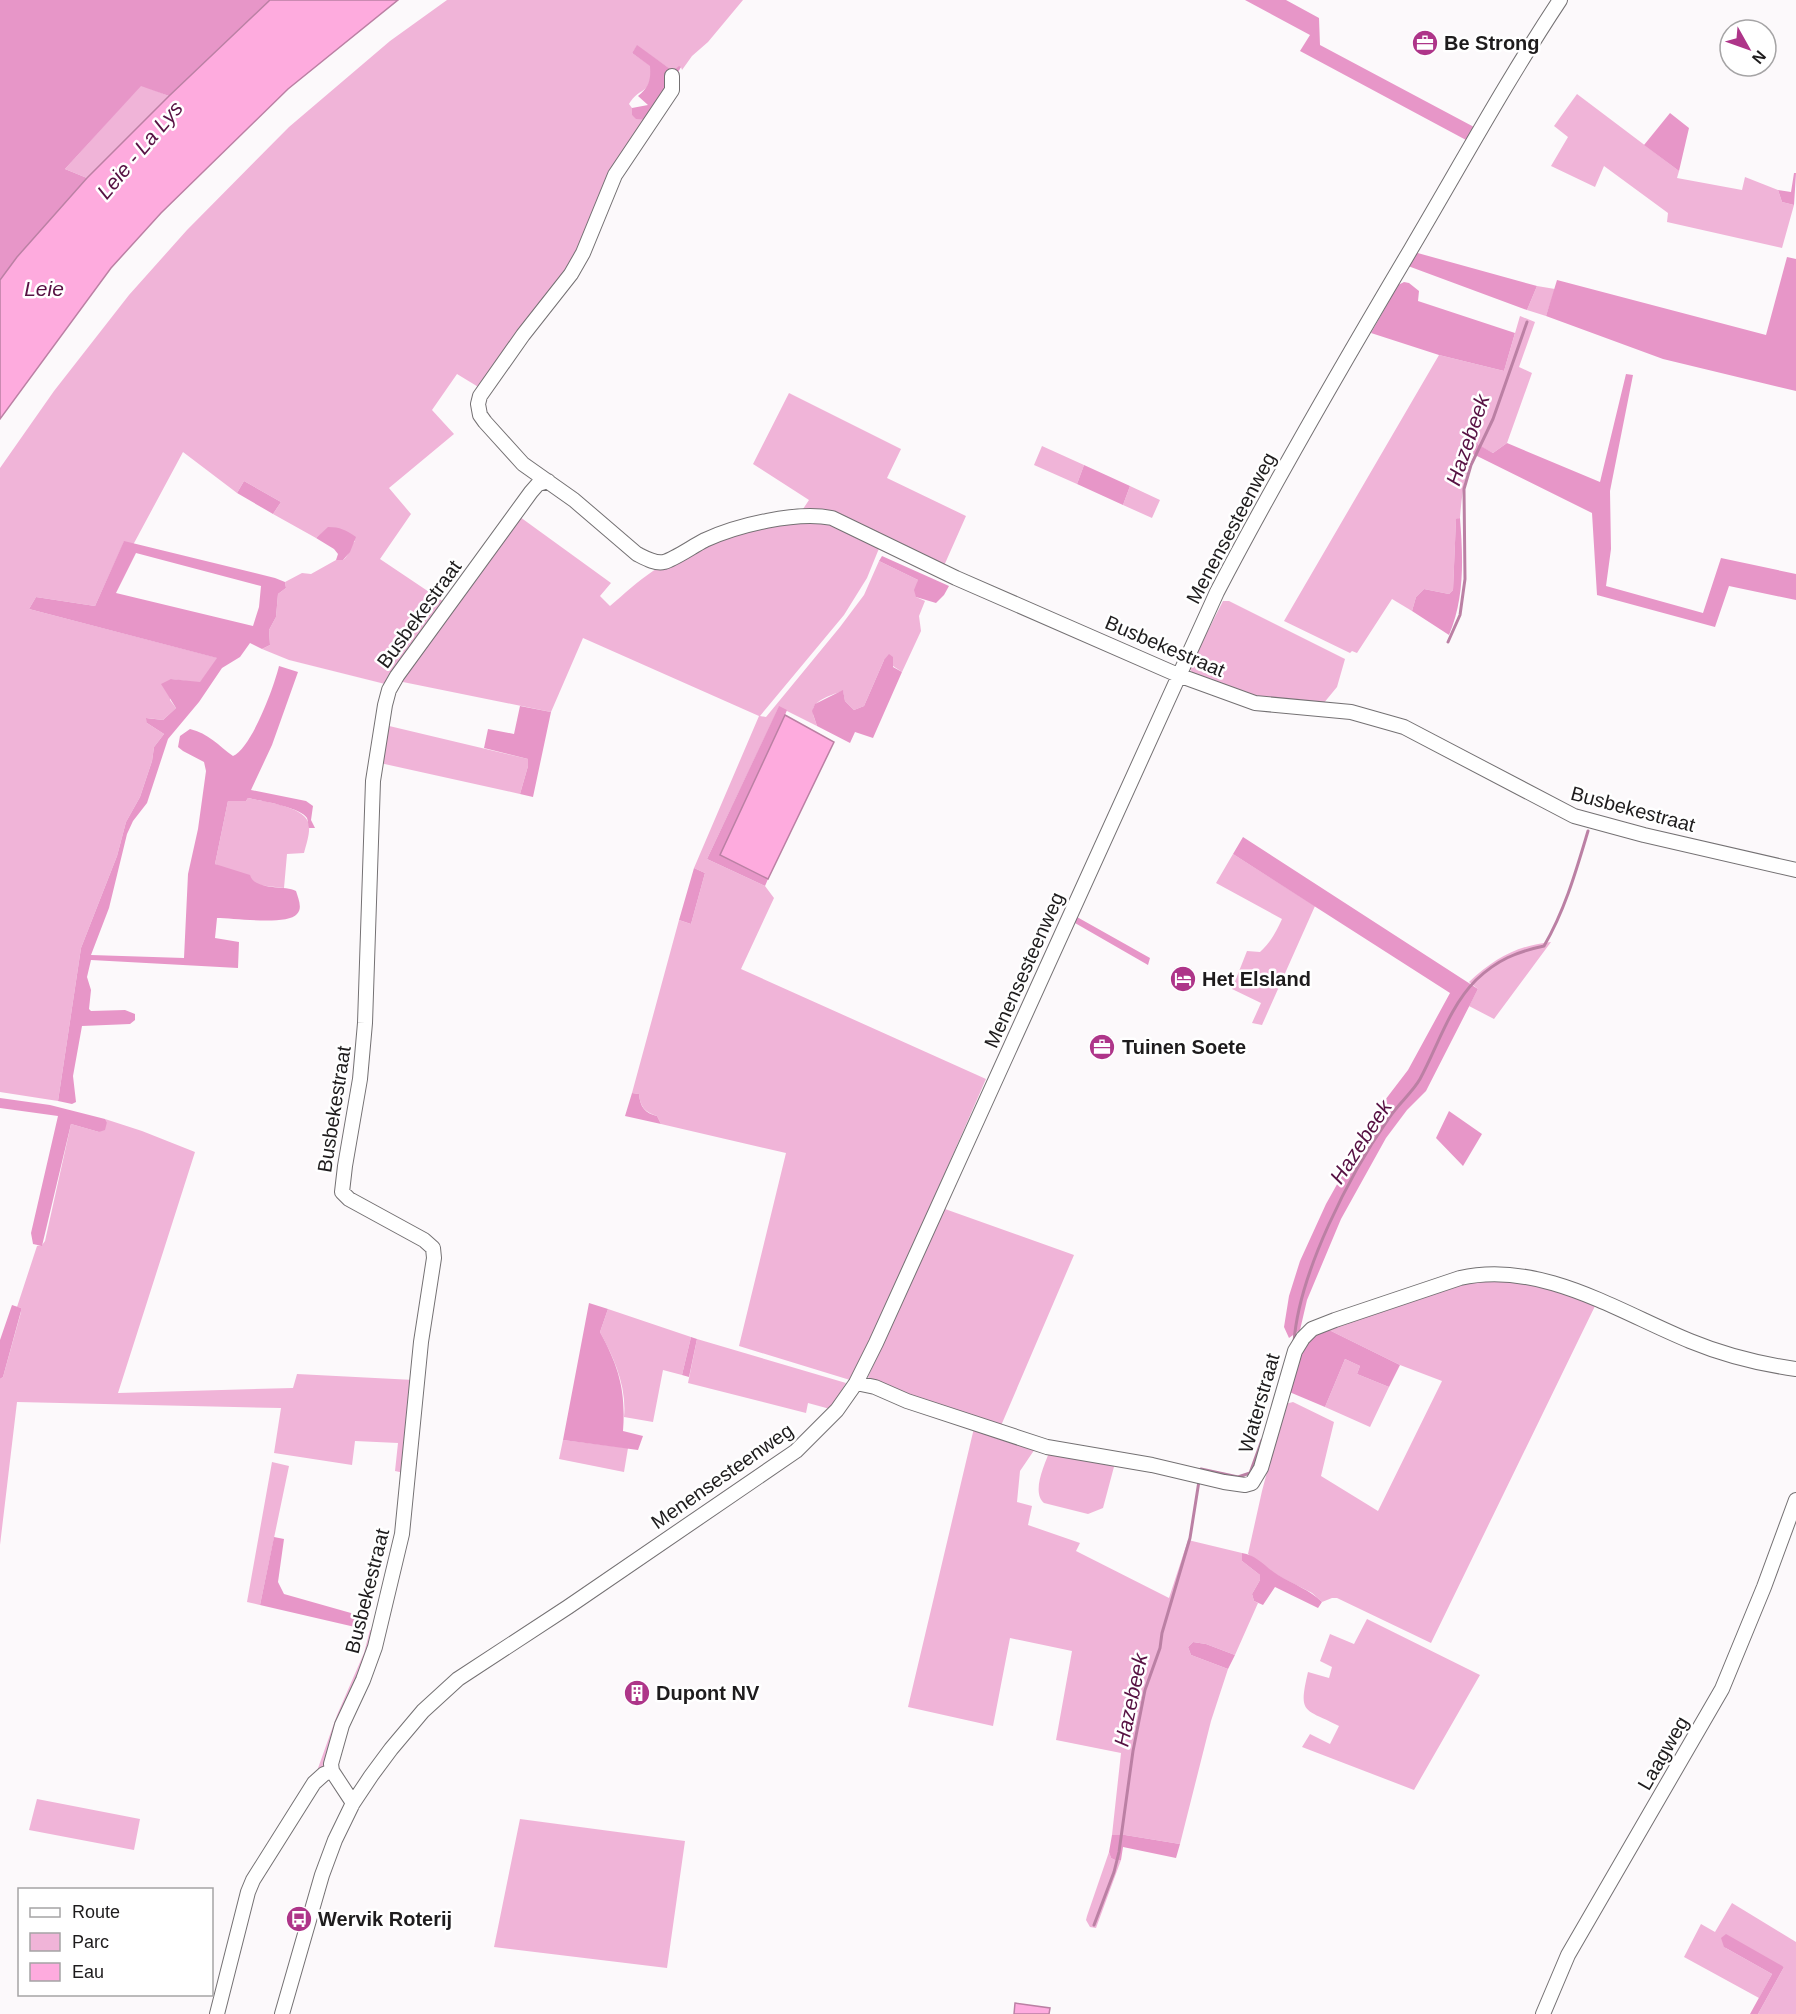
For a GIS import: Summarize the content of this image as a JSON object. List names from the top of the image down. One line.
{"streets":{"street":["Menensesteenweg","Busbekestraat","Waterstraat","Laagweg"]},"crossings":[["Menensesteenweg","Busbekestraat"],["Menensesteenweg","Waterstraat"]],"water":["Leie - La Lys","Leie","Hazebeek"],"places":{"office":["Be Strong","Tuinen Soete"],"hotel":["Het Elsland"],"building":["Dupont NV"],"bus stop":["Wervik Roterij"]},"legend":["Route","Parc","Eau"],"north":"bottom right"}
